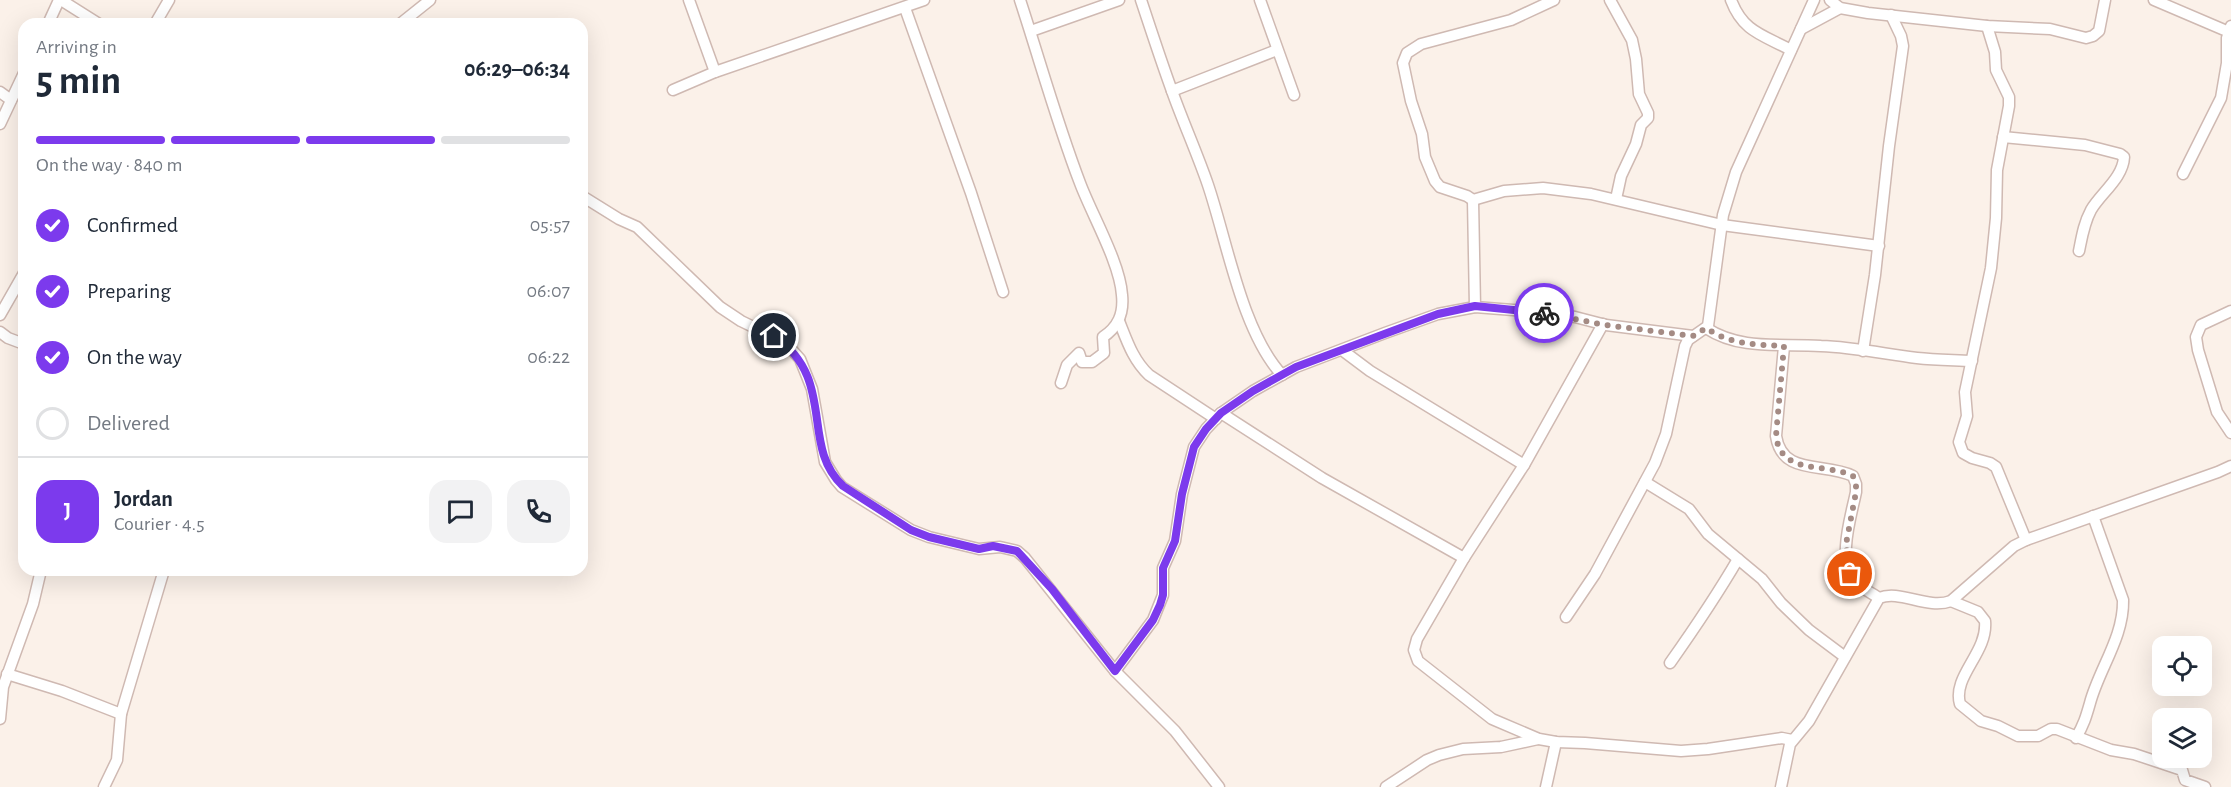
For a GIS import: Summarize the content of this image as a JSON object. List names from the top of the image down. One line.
{"page":{"heading":["5 min","Arriving in","06:29–06:34"],"panel":["Jordan","Courier · 4.5"],"bar":"On the way · 840 m","list":[["Confirmed","05:57"],["Preparing","06:07"],["On the way","06:22"],"Delivered"],"round":"J"}}
